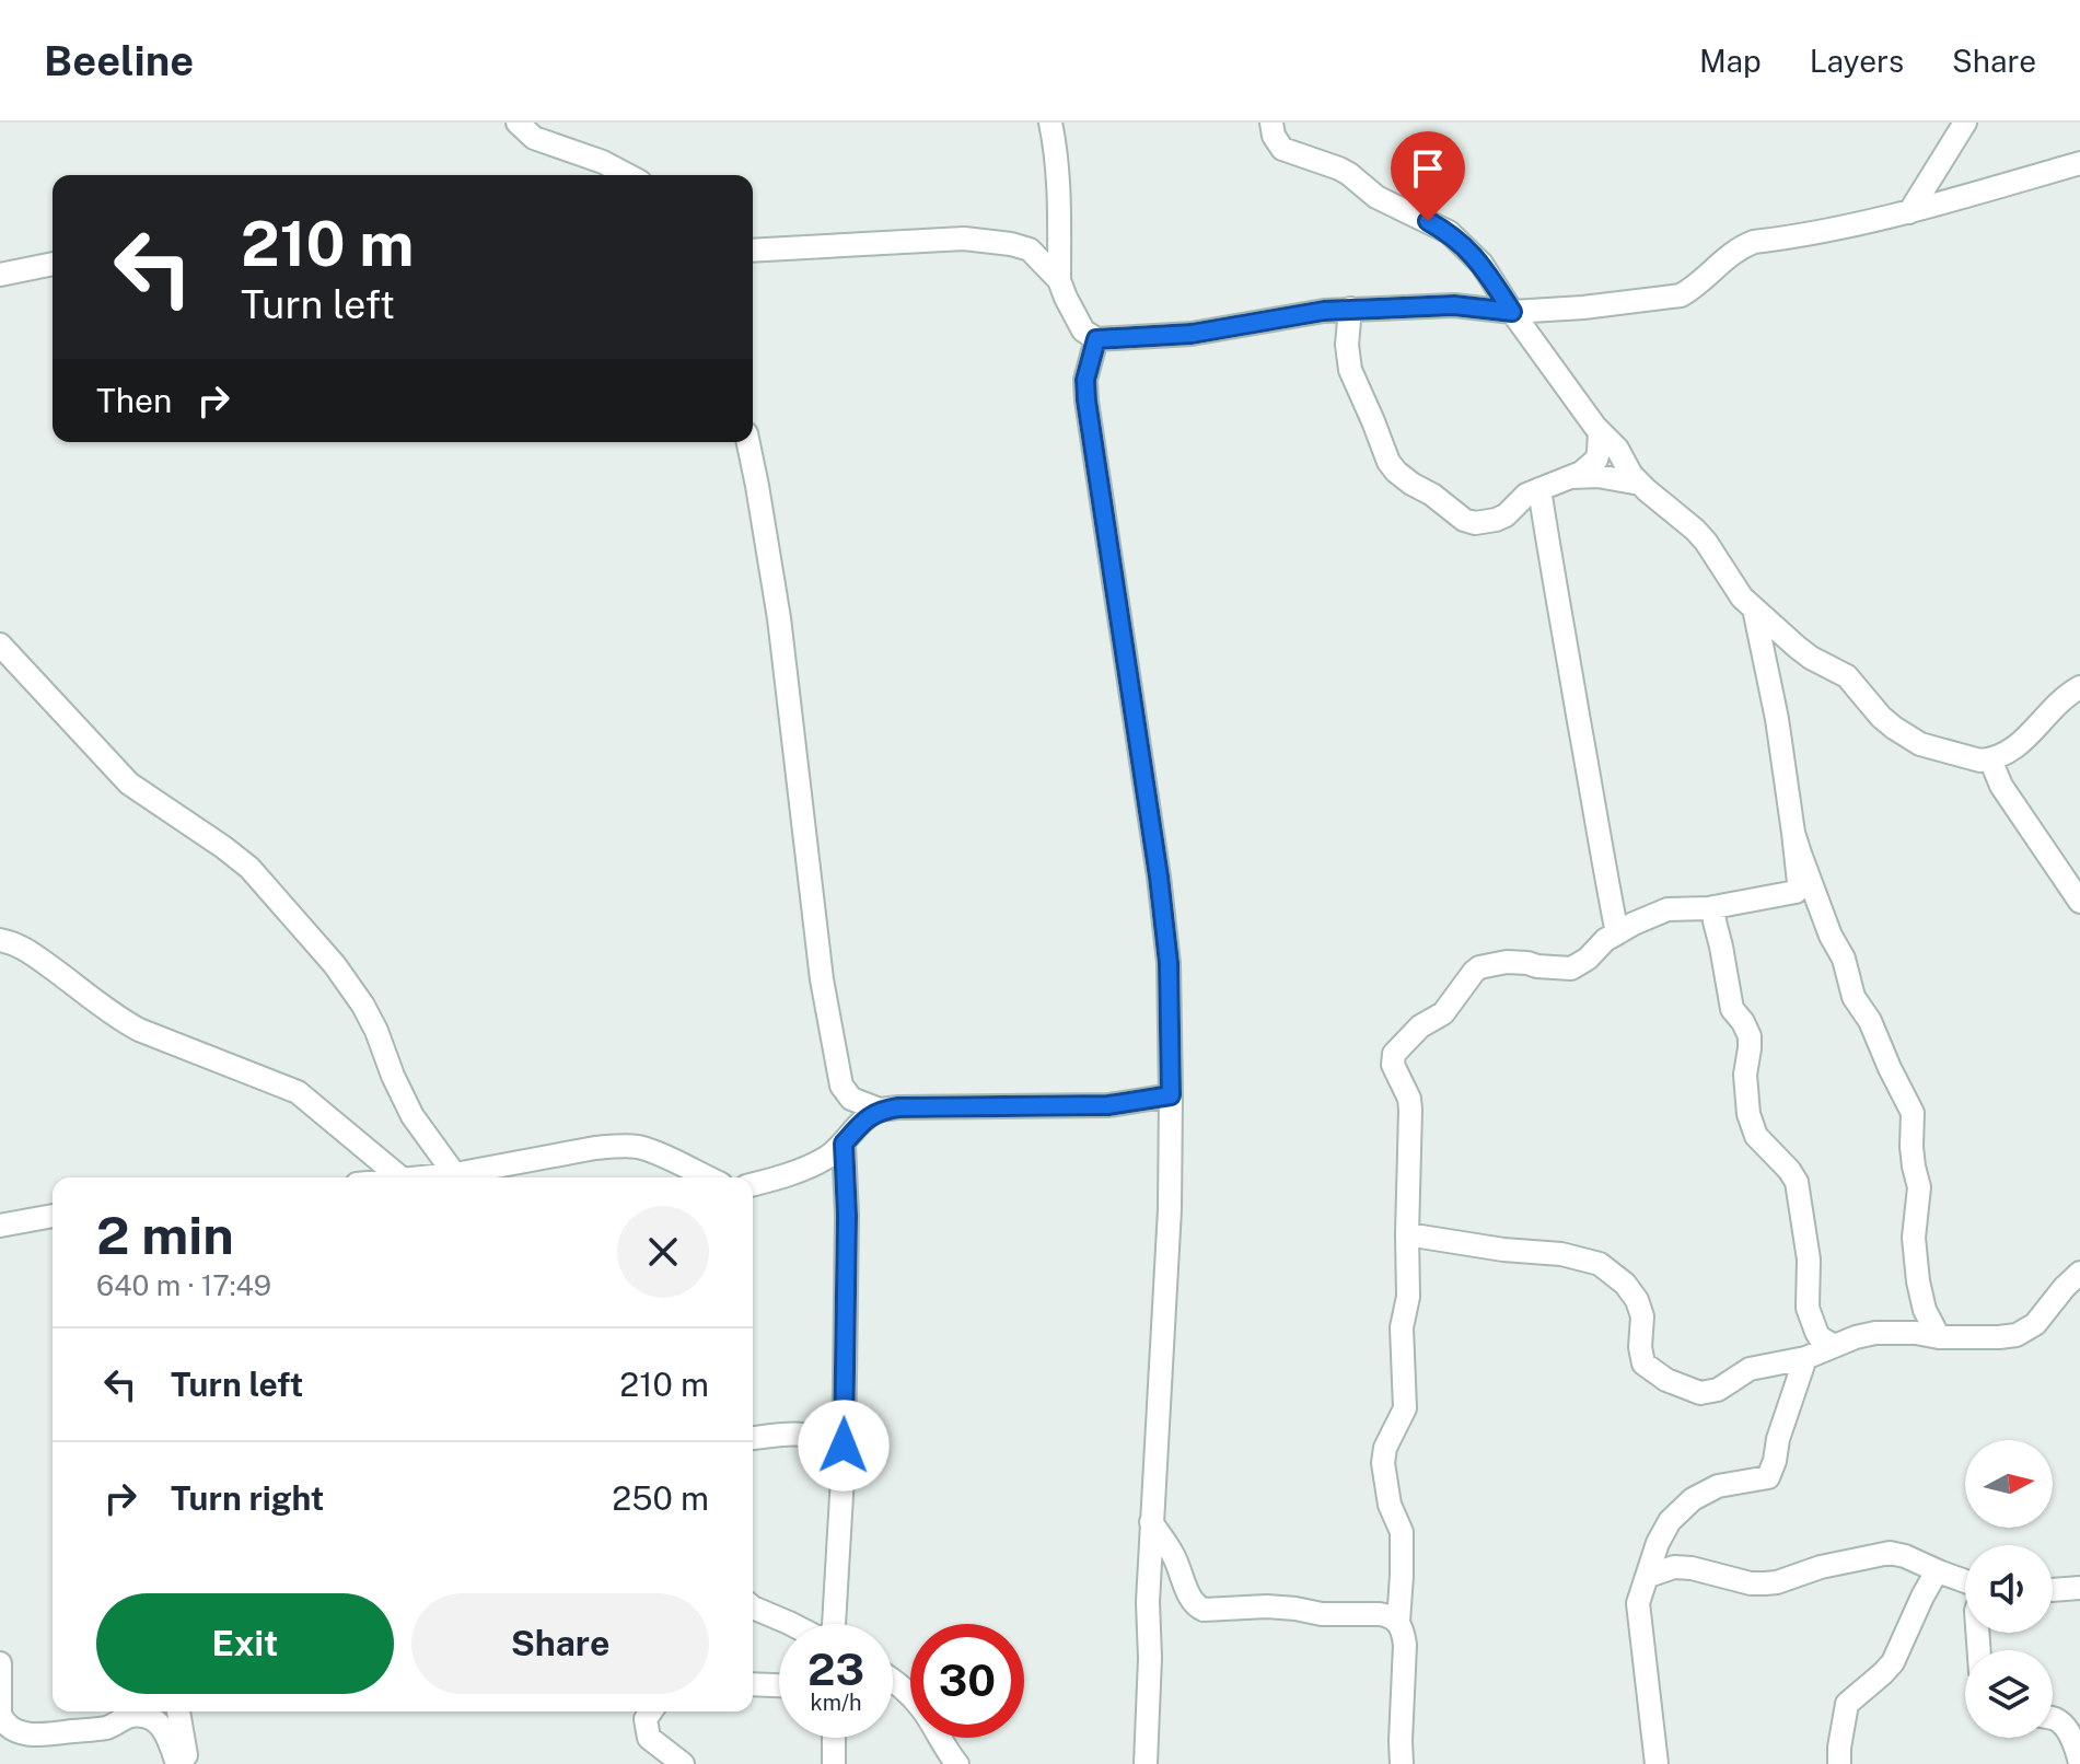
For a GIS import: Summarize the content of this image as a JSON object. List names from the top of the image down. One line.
{"north":"right","page":{"header":"Beeline","nav":["Map","Layers","Share"],"turn":["210 m","Turn left"],"then":"Then","heading":["2 min","640 m · 17:49"],"list":[{"name":"Turn left","value":"210 m"},{"name":"Turn right","value":"250 m"}],"buttons":["Exit","Share"],"speed":"23 km/h","limit":"30"}}
